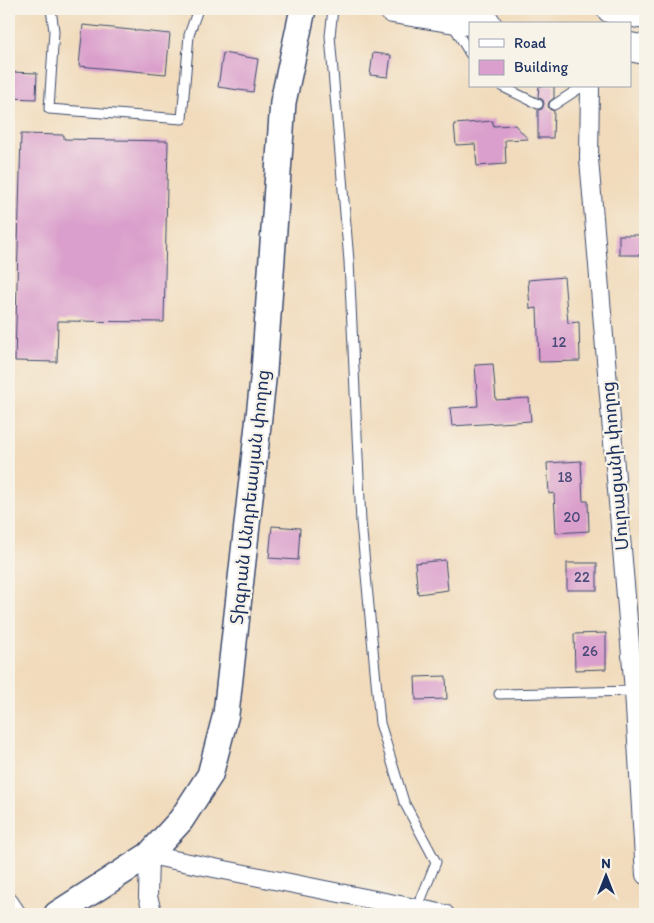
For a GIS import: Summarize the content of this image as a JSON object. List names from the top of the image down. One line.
{"streets":{"main road":["Տիգրան Անդրեասյան փողոց"],"street":["Մուրացանի փողոց"]},"house_numbers":["12","18","20","22","26"],"legend":["Road","Building"],"north":"top"}
